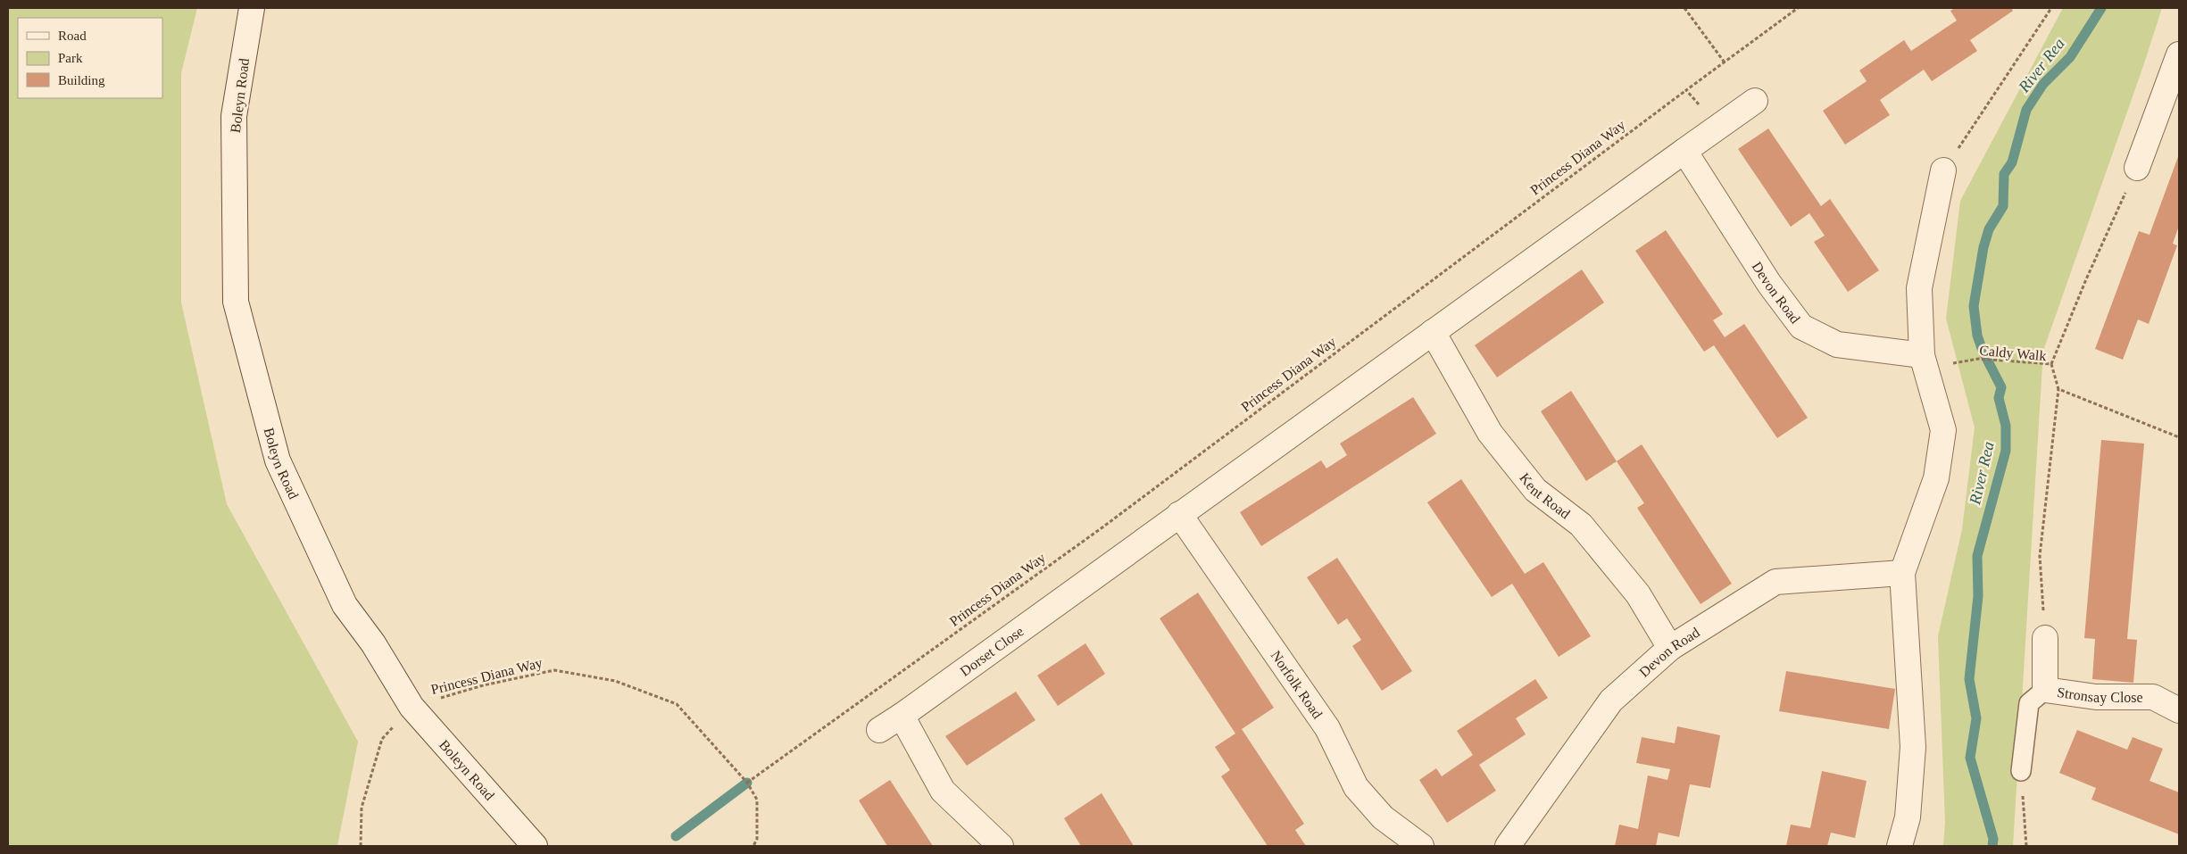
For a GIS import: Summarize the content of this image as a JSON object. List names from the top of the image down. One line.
{"streets":{"street":["Boleyn Road","Devon Road","Kent Road","Dorset Close","Norfolk Road","Stronsay Close"],"path":["Princess Diana Way","Caldy Walk"]},"crossings":[["Boleyn Road","Princess Diana Way"],["Devon Road","Caldy Walk"],["Devon Road","Kent Road"],["Dorset Close","Norfolk Road"]],"water":["River Rea"],"legend":["Road","Park","Building"]}
